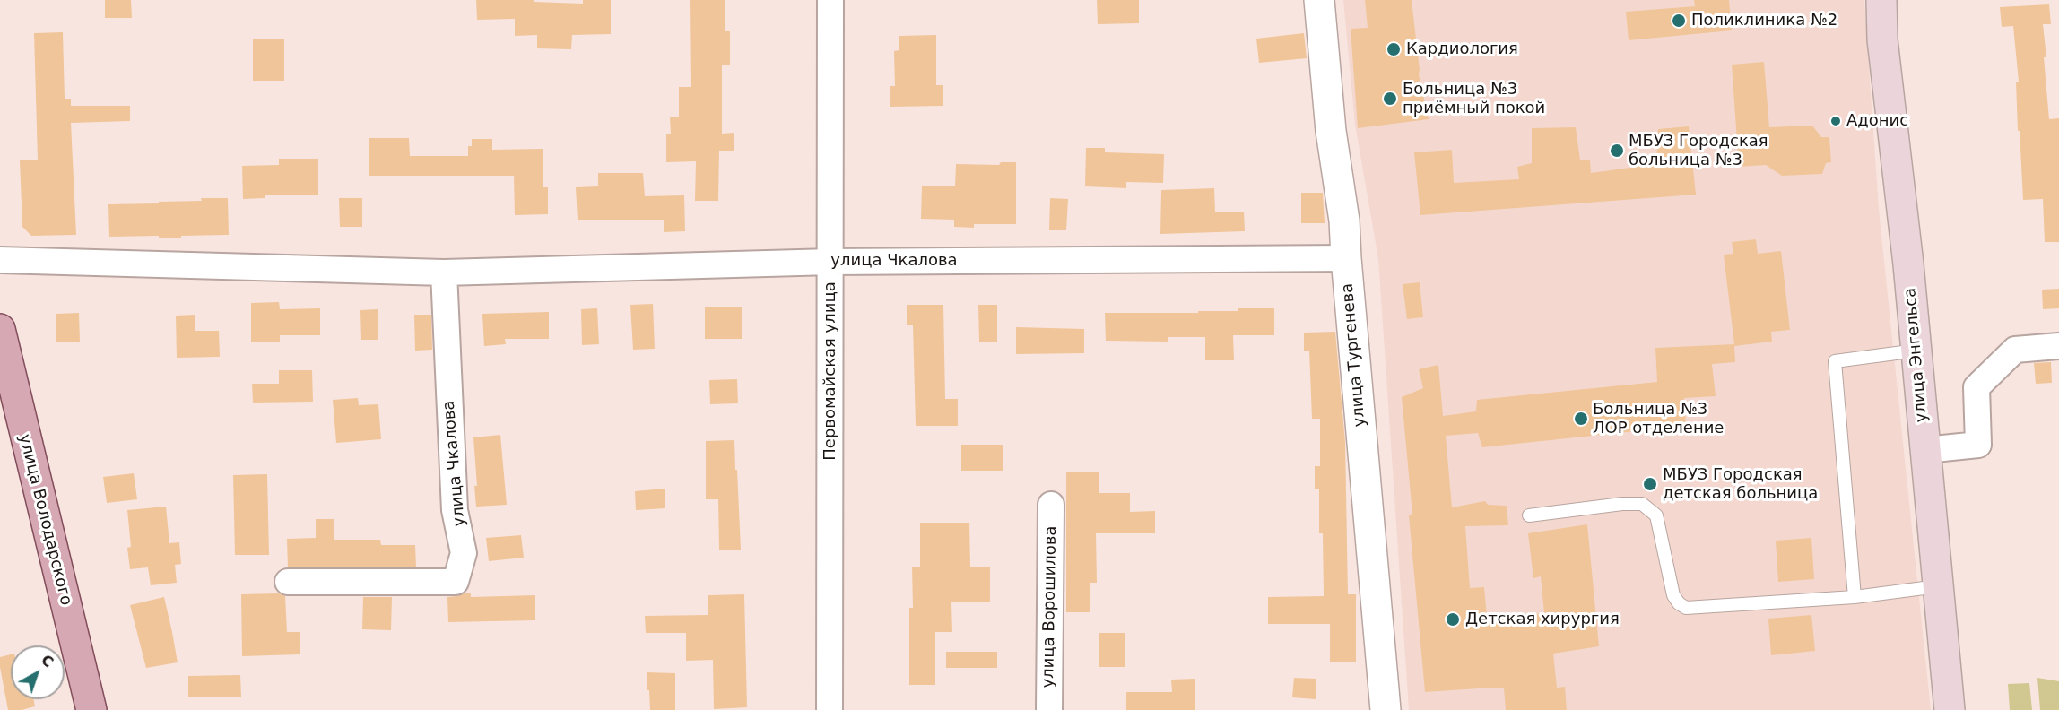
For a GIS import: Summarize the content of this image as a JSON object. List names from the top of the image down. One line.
{"streets":{"main road":["улица Энгельса","улица Володарского"],"street":["улица Чкалова","улица Тургенева","Первомайская улица","улица Ворошилова"]},"crossings":[["улица Чкалова","улица Тургенева"],["улица Чкалова","Первомайская улица"]],"places":["Поликлиника №2","Кардиология","Больница №3 приёмный покой","Адонис","МБУЗ Городская больница №3","Больница №3 ЛОР отделение","МБУЗ Городская детская больница","Детская хирургия"],"north":"top right"}
